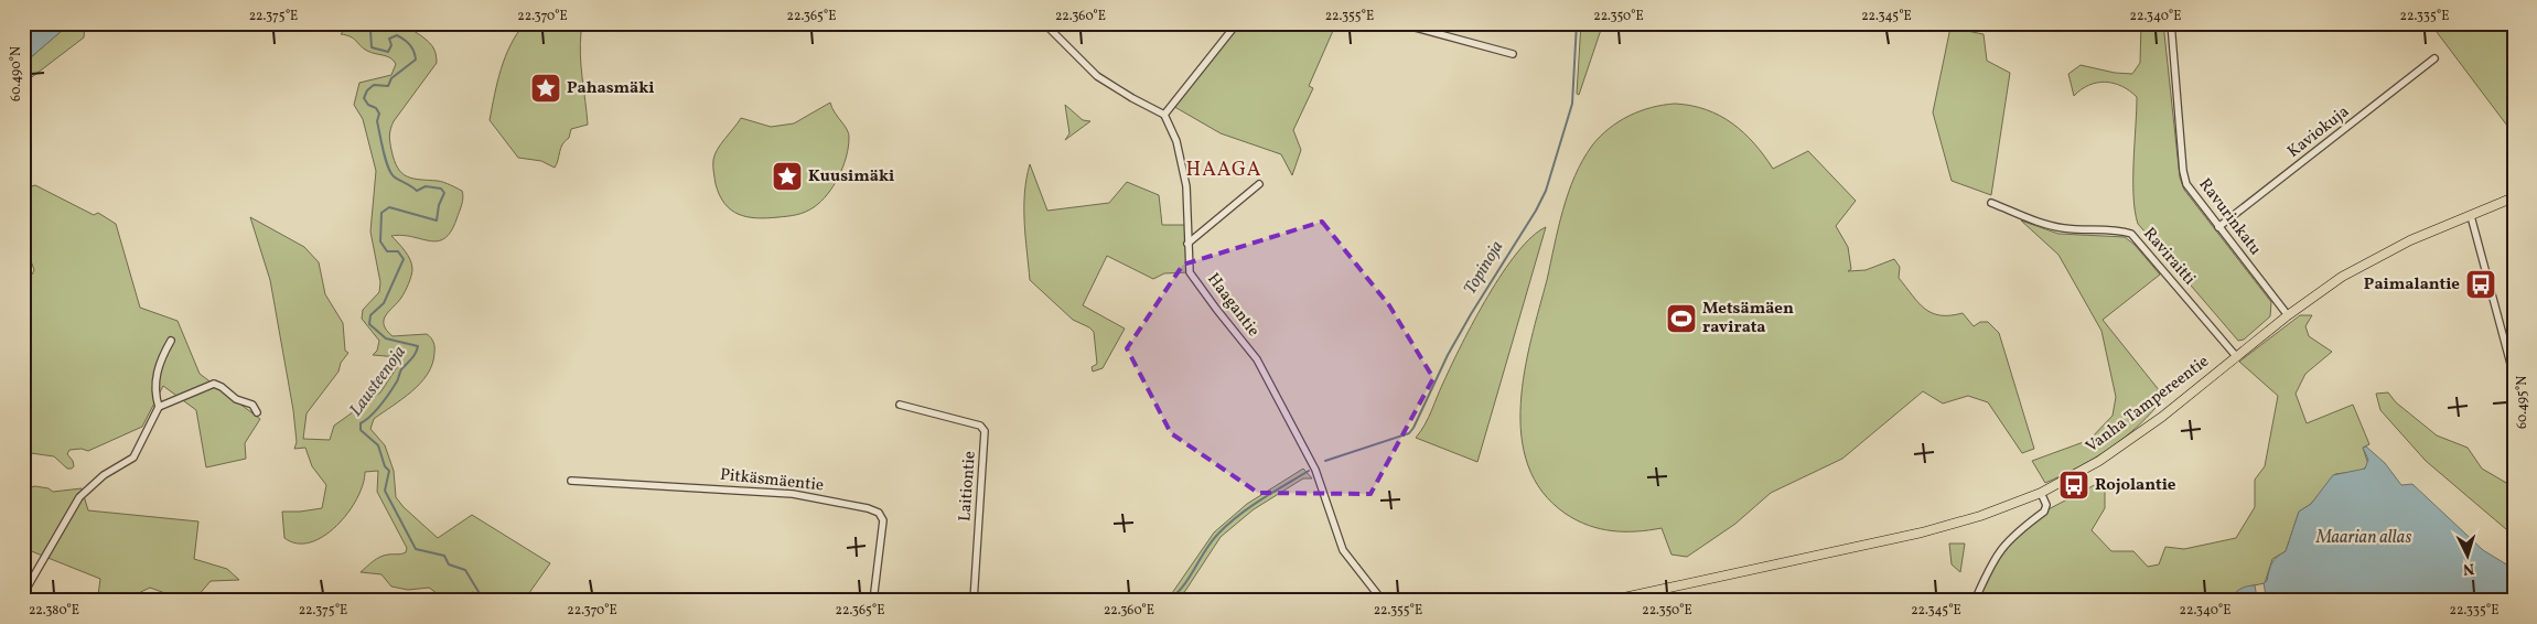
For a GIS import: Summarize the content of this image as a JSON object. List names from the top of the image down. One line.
{"streets":{"main road":["Vanha Tampereentie"],"street":["Kaviokuja","Ravurinkatu","Raviraitti","Haagantie","Pitkäsmäentie","Laitiontie"]},"crossings":[["Kaviokuja","Ravurinkatu"],["Ravurinkatu","Vanha Tampereentie"],["Raviraitti","Vanha Tampereentie"]],"districts":["HAAGA"],"water":["Topinoja","Lausteenoja","Maarian allas"],"places":{"place":["Pahasmäki","Kuusimäki"],"bus stop":["Paimalantie","Rojolantie"],"sports":["Metsämäen ravirata"]},"north":"bottom","coordinates":["22.375°E","22.370°E","22.365°E","22.360°E","22.355°E","22.350°E","22.345°E","22.340°E","22.335°E","60.490°N","60.495°N","22.380°E"]}
